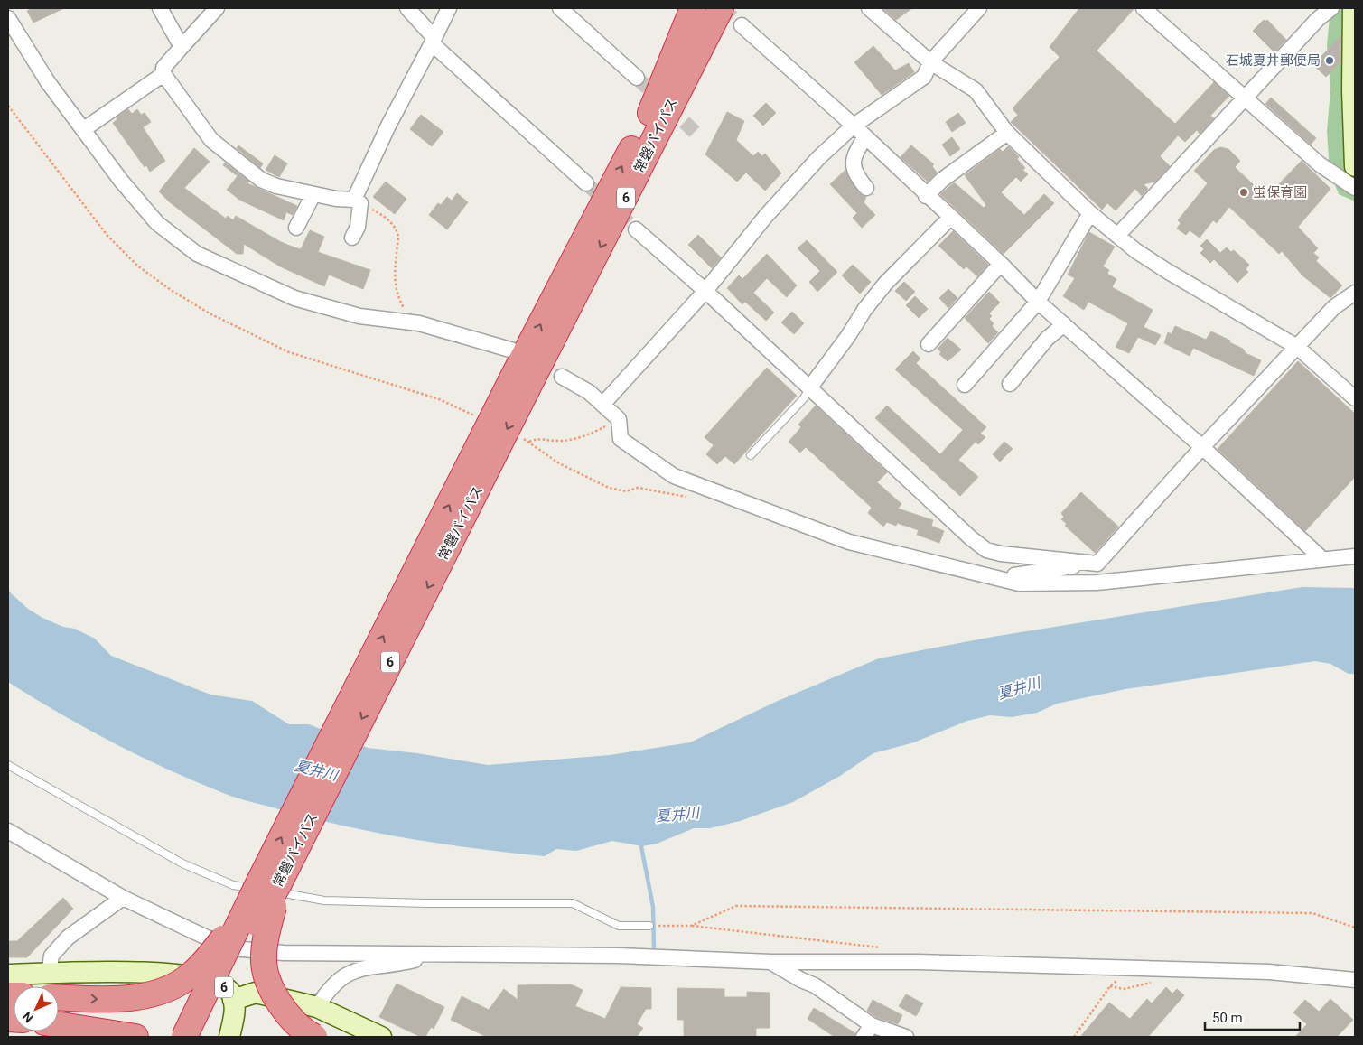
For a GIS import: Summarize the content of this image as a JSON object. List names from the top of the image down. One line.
{"streets":{"highway":["常磐バイパス","6"]},"crossings":[["常磐バイパス","6"]],"water":["夏井川"],"places":["石城夏井郵便局","蛍保育園"],"scale_bar":"50 m","north":"bottom left"}
